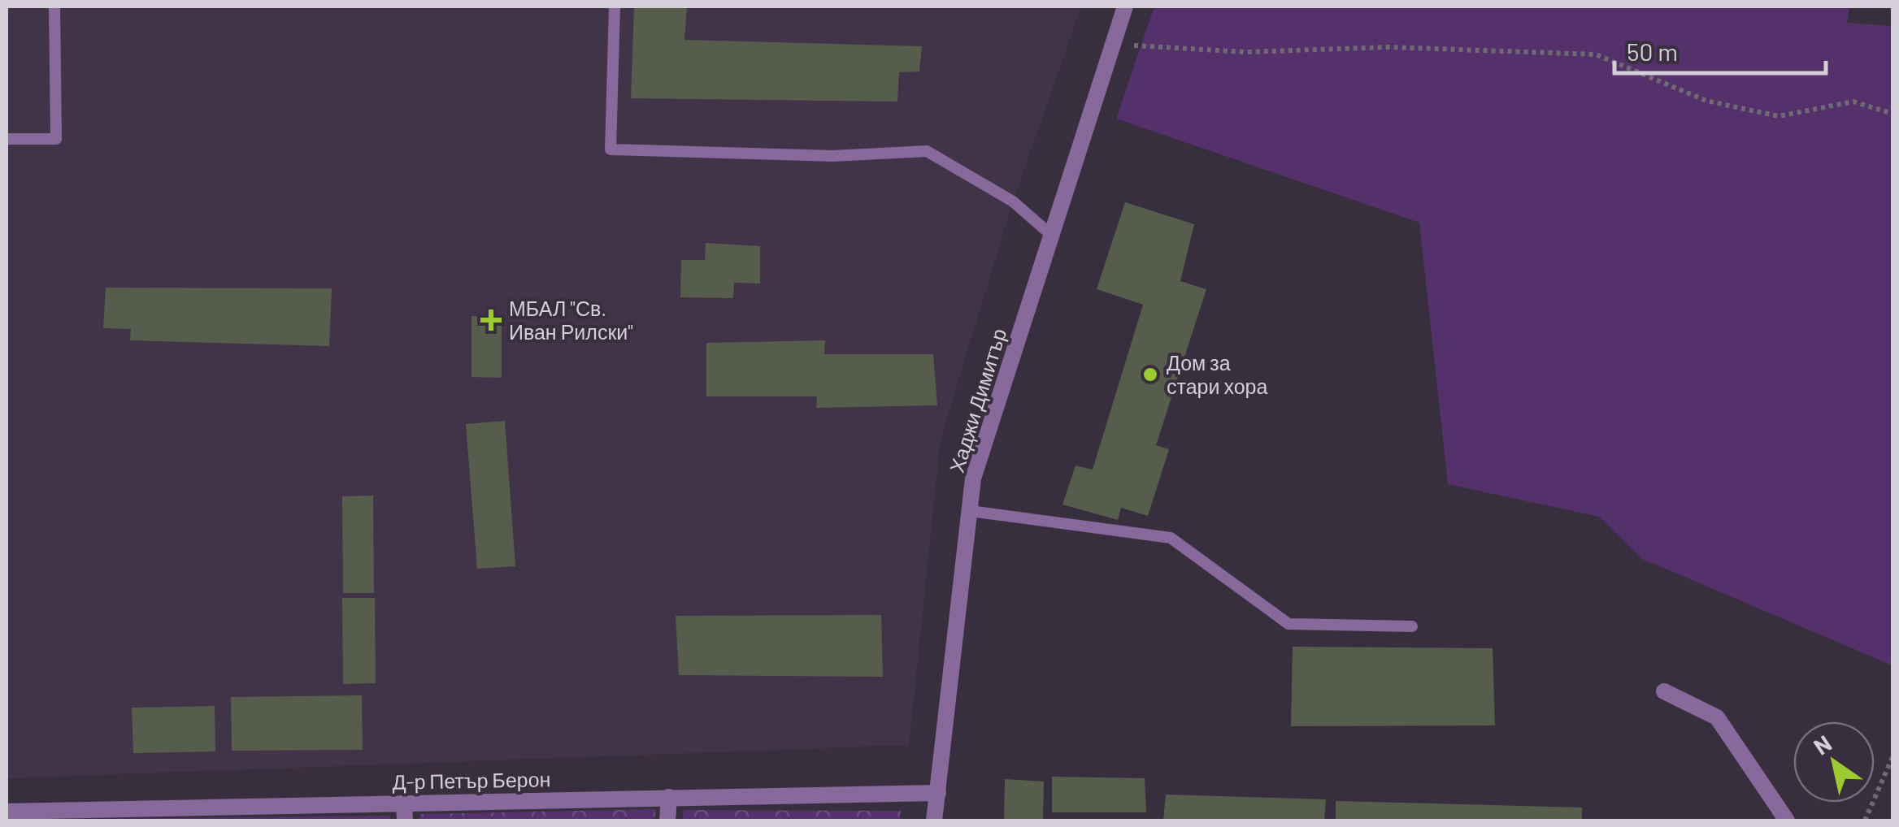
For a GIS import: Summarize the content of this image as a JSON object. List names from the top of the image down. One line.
{"streets":{"street":["Хаджи Димитър","Д-р Петър Берон"]},"crossings":[["Хаджи Димитър","Д-р Петър Берон"]],"places":{"health":["МБАЛ \"Св. Иван Рилски\""],"other":["Дом за стари хора"]},"scale_bar":"50 m","north":"top left"}
